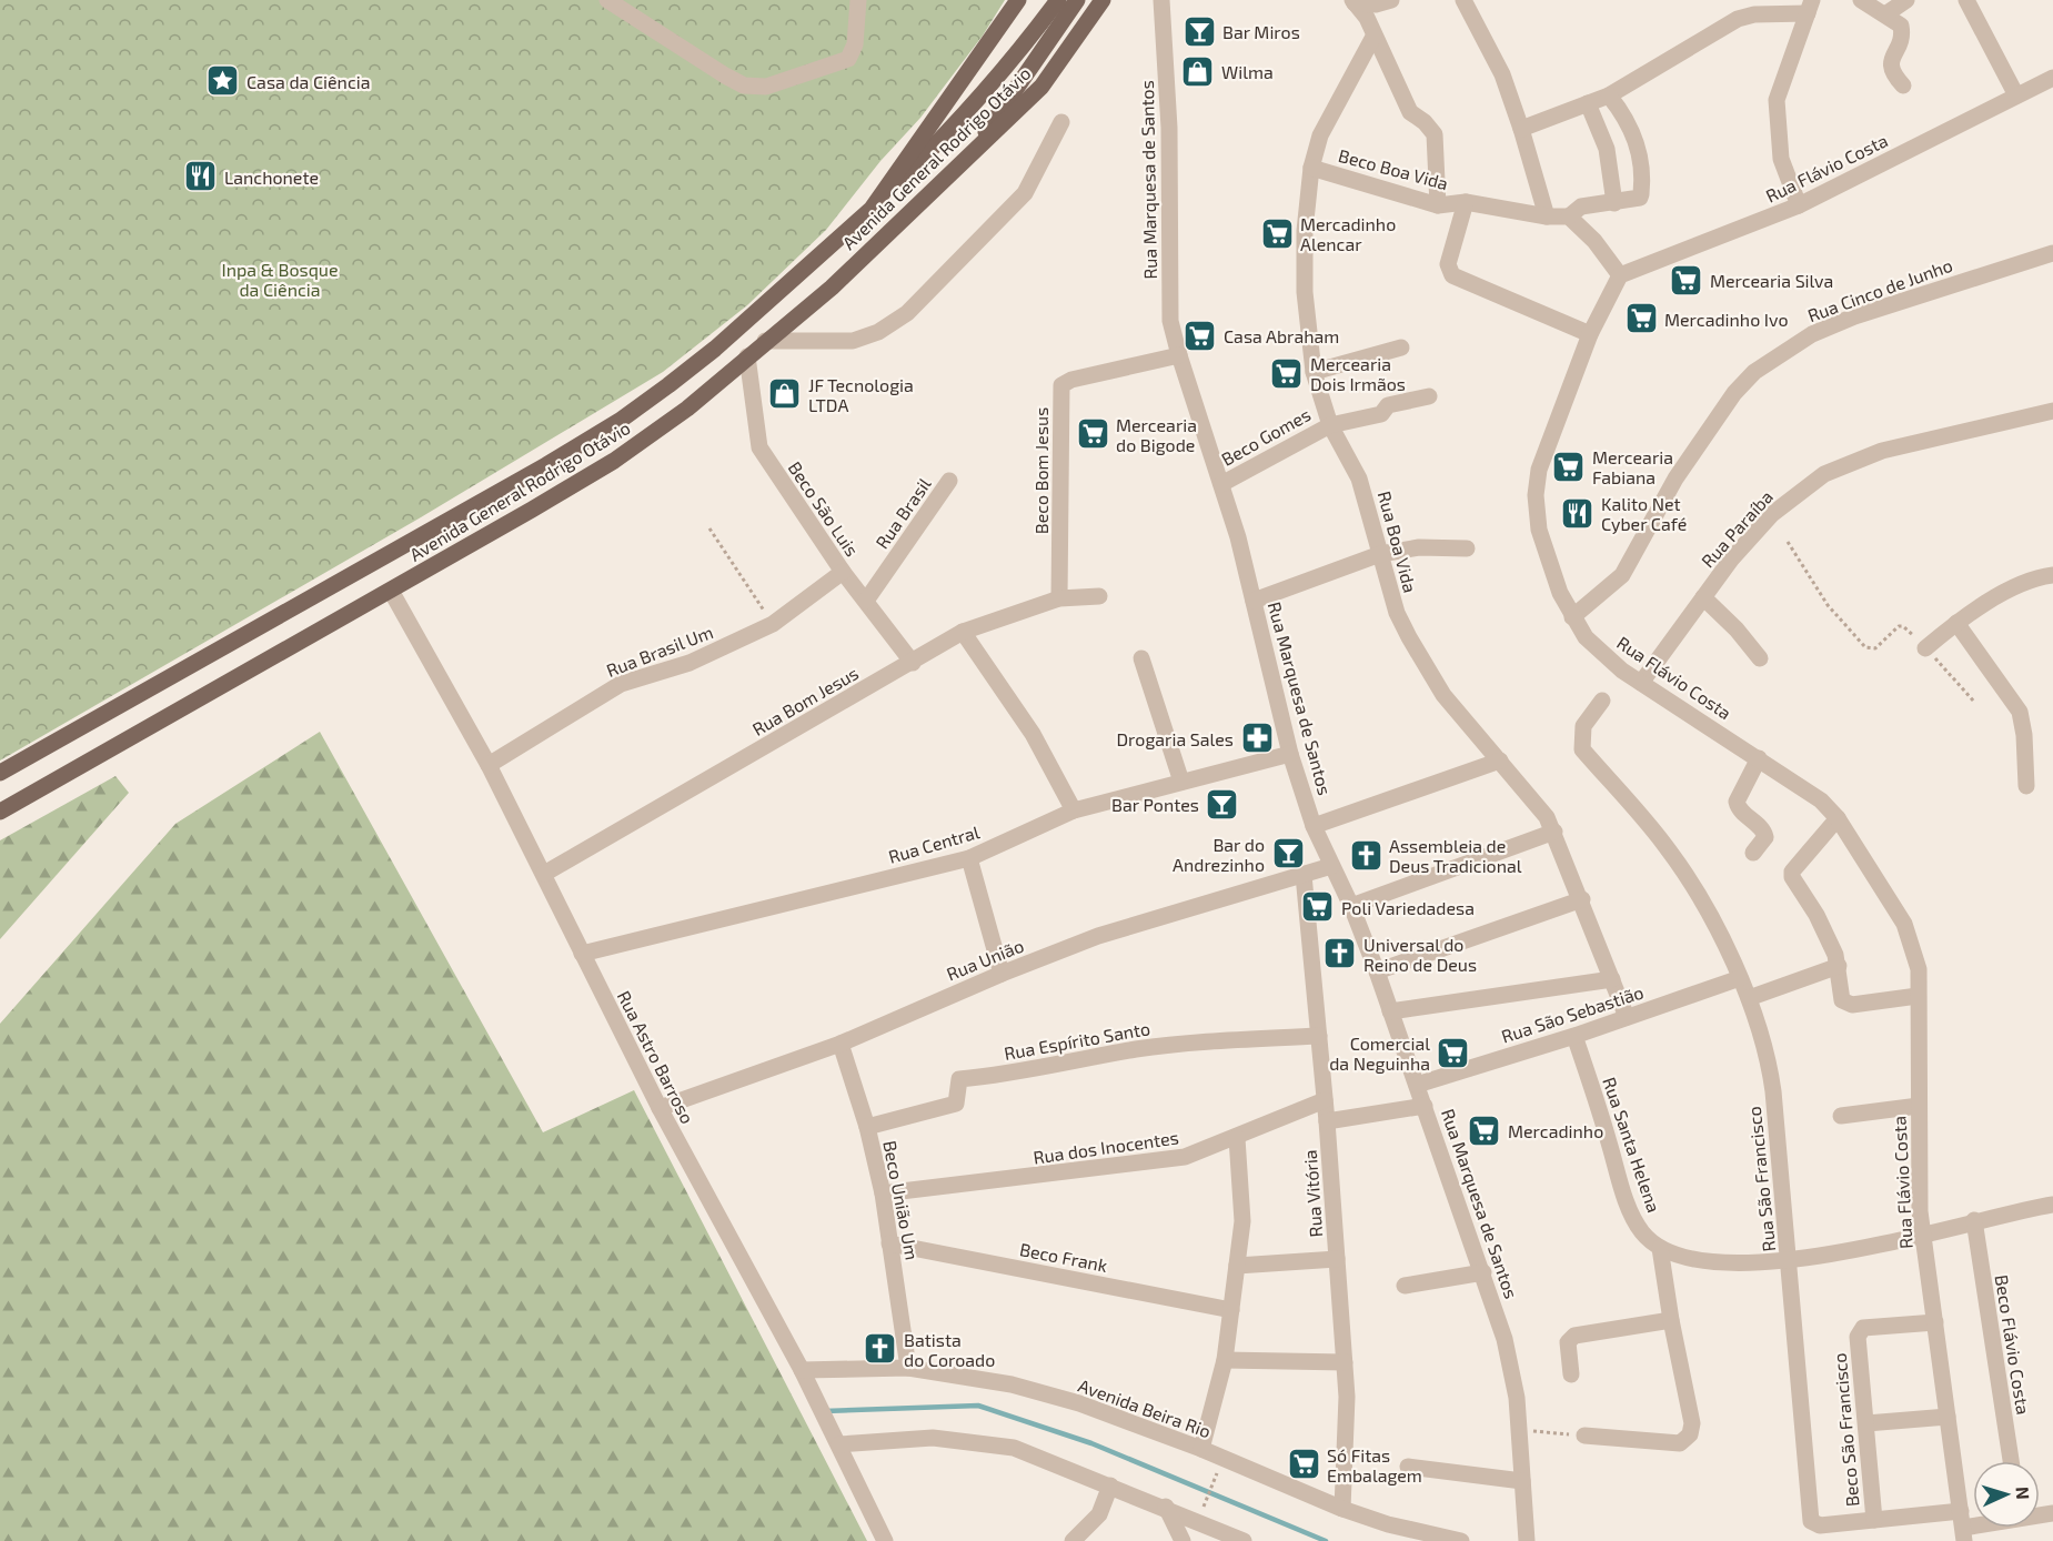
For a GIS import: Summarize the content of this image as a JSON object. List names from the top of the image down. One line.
{"streets":{"main road":["Avenida General Rodrigo Otávio"],"street":["Rua Flávio Costa","Beco Boa Vida","Rua Marquesa de Santos","Rua Cinco de Junho","Beco Gomes","Beco Bom Jesus","Beco São Luis","Rua Brasil","Rua Paraíba","Rua Boa Vida","Rua Brasil Um","Rua Bom Jesus","Rua Central","Rua União","Rua São Sebastião","Rua Espírito Santo","Rua Astro Barroso","Rua Santa Helena","Rua dos Inocentes","Rua São Francisco","Rua Vitória","Beco União Um","Beco Frank","Beco Flávio Costa","Avenida Beira Rio","Beco São Francisco"]},"crossings":[["Avenida General Rodrigo Otávio","Beco São Luis"],["Avenida General Rodrigo Otávio","Rua Astro Barroso"],["Rua Flávio Costa","Rua Cinco de Junho"],["Rua Flávio Costa","Rua Paraíba"],["Rua Flávio Costa","Rua Santa Helena"],["Rua Flávio Costa","Beco São Francisco"],["Beco Boa Vida","Rua Boa Vida"],["Rua Marquesa de Santos","Beco Gomes"],["Rua Marquesa de Santos","Beco Bom Jesus"],["Rua Marquesa de Santos","Rua Central"],["Rua Marquesa de Santos","Rua União"],["Rua Marquesa de Santos","Rua São Sebastião"],["Beco Gomes","Rua Boa Vida"],["Beco Bom Jesus","Rua Bom Jesus"],["Beco São Luis","Rua Brasil"],["Beco São Luis","Rua Brasil Um"],["Beco São Luis","Rua Bom Jesus"],["Rua Boa Vida","Rua São Sebastião"],["Rua Brasil Um","Rua Astro Barroso"],["Rua Bom Jesus","Rua Astro Barroso"],["Rua Central","Rua Astro Barroso"],["Rua União","Rua Astro Barroso"],["Rua União","Rua Vitória"],["Rua União","Beco União Um"],["Rua São Sebastião","Rua Santa Helena"],["Rua São Sebastião","Rua São Francisco"],["Rua Espírito Santo","Rua Vitória"],["Rua Espírito Santo","Beco União Um"],["Rua Astro Barroso","Avenida Beira Rio"],["Rua Santa Helena","Rua São Francisco"],["Rua Santa Helena","Beco Flávio Costa"],["Rua dos Inocentes","Rua Vitória"],["Rua dos Inocentes","Beco União Um"],["Rua São Francisco","Beco São Francisco"],["Rua Vitória","Avenida Beira Rio"],["Beco União Um","Beco Frank"],["Beco União Um","Avenida Beira Rio"]],"parks":["Inpa & Bosque da Ciência"],"places":{"bar":["Bar Miros","Bar Pontes","Bar do Andrezinho"],"shop":["Wilma","JF Tecnologia LTDA"],"place":["Casa da Ciência"],"restaurant":["Lanchonete","Kalito Net Cyber Café"],"supermarket":["Mercadinho Alencar","Mercearia Silva","Mercadinho Ivo","Casa Abraham","Mercearia Dois Irmãos","Mercearia do Bigode","Mercearia Fabiana","Poli Variedadesa","Comercial da Neguinha","Mercadinho","Só Fitas Embalagem"],"pharmacy":["Drogaria Sales"],"church":["Assembleia de Deus Tradicional","Universal do Reino de Deus","Batista do Coroado"]},"north":"right"}
